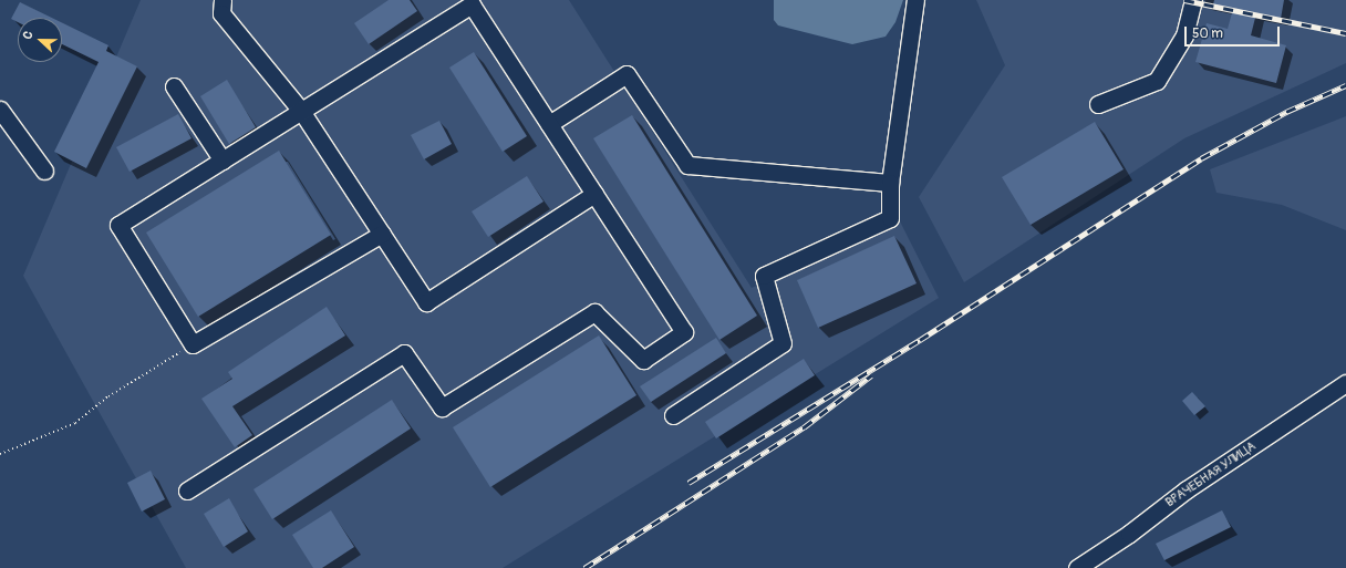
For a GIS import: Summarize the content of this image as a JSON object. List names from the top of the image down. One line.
{"streets":{"street":["ВРАЧЕБНАЯ УЛИЦА"]},"scale_bar":"50 m","north":"left"}
